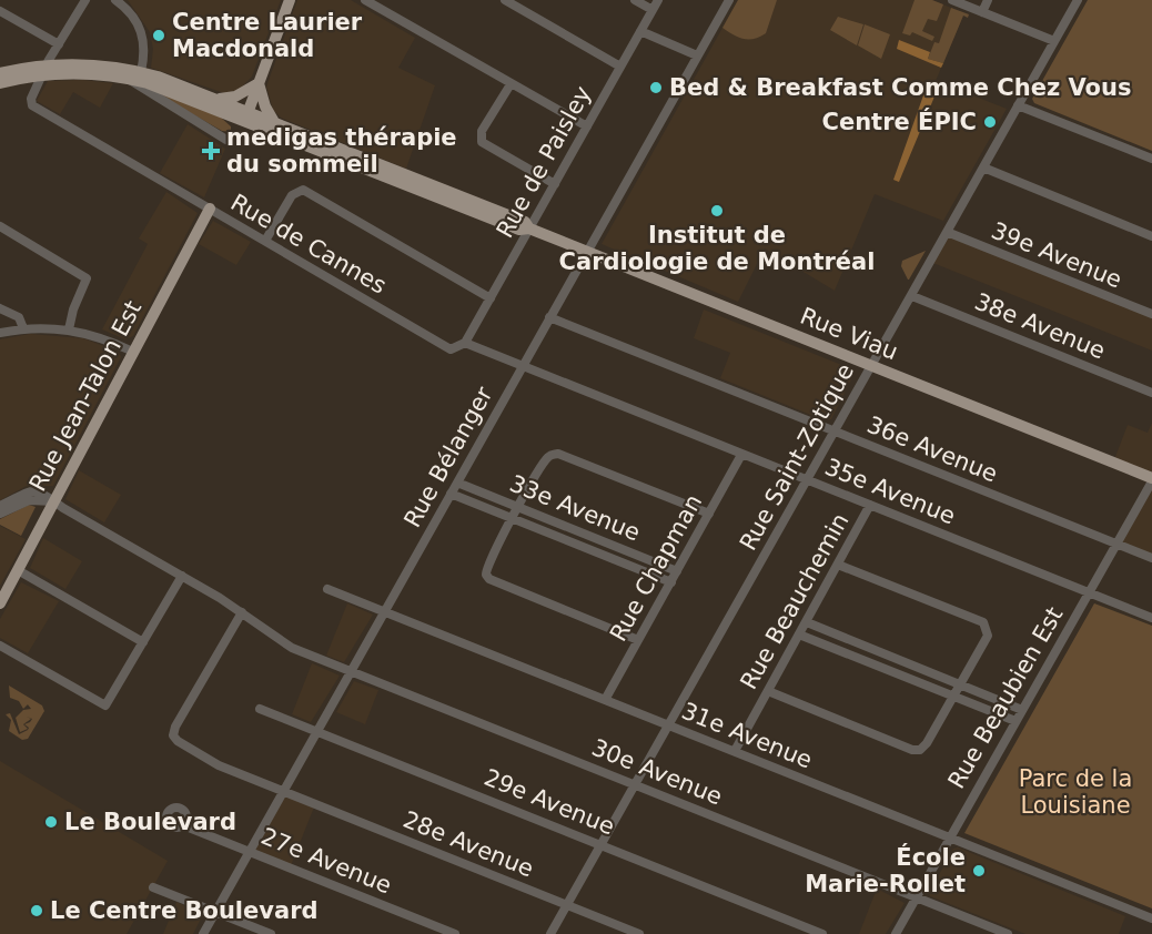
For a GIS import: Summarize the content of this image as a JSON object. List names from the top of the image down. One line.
{"streets":{"main road":["Rue Viau","Rue Jean-Talon Est"],"street":["Rue de Paisley","Rue de Cannes","39e Avenue","38e Avenue","36e Avenue","Rue Bélanger","Rue Saint-Zotique","35e Avenue","33e Avenue","Rue Chapman","Rue Beauchemin","Rue Beaubien Est","31e Avenue","30e Avenue","29e Avenue","28e Avenue","27e Avenue"]},"crossings":[["Rue de Paisley","Rue de Cannes"],["Rue de Paisley","Rue Viau"],["Rue de Paisley","35e Avenue"],["Rue de Cannes","Rue Jean-Talon Est"],["Rue de Cannes","35e Avenue"],["39e Avenue","Rue Saint-Zotique"],["38e Avenue","Rue Saint-Zotique"],["Rue Viau","Rue Bélanger"],["Rue Viau","Rue Saint-Zotique"],["Rue Viau","Rue Beaubien Est"],["Rue Jean-Talon Est","30e Avenue"],["36e Avenue","Rue Bélanger"],["36e Avenue","Rue Saint-Zotique"],["36e Avenue","Rue Beaubien Est"],["Rue Bélanger","35e Avenue"],["Rue Bélanger","33e Avenue"],["Rue Bélanger","31e Avenue"],["Rue Bélanger","30e Avenue"],["Rue Bélanger","29e Avenue"],["Rue Bélanger","28e Avenue"],["Rue Bélanger","27e Avenue"],["Rue Saint-Zotique","35e Avenue"],["Rue Saint-Zotique","31e Avenue"],["Rue Saint-Zotique","30e Avenue"],["Rue Saint-Zotique","29e Avenue"],["Rue Saint-Zotique","28e Avenue"],["35e Avenue","Rue Chapman"],["35e Avenue","Rue Beauchemin"],["35e Avenue","Rue Beaubien Est"],["33e Avenue","Rue Chapman"],["Rue Chapman","31e Avenue"],["Rue Beauchemin","31e Avenue"],["Rue Beaubien Est","31e Avenue"],["Rue Beaubien Est","30e Avenue"],["30e Avenue","28e Avenue"]],"parks":["Parc de la Louisiane"],"places":{"other":["Centre Laurier Macdonald","Bed & Breakfast Comme Chez Vous","Centre ÉPIC","Institut de Cardiologie de Montréal","Le Boulevard","École Marie-Rollet","Le Centre Boulevard"],"health":["medigas thérapie du sommeil"]}}
